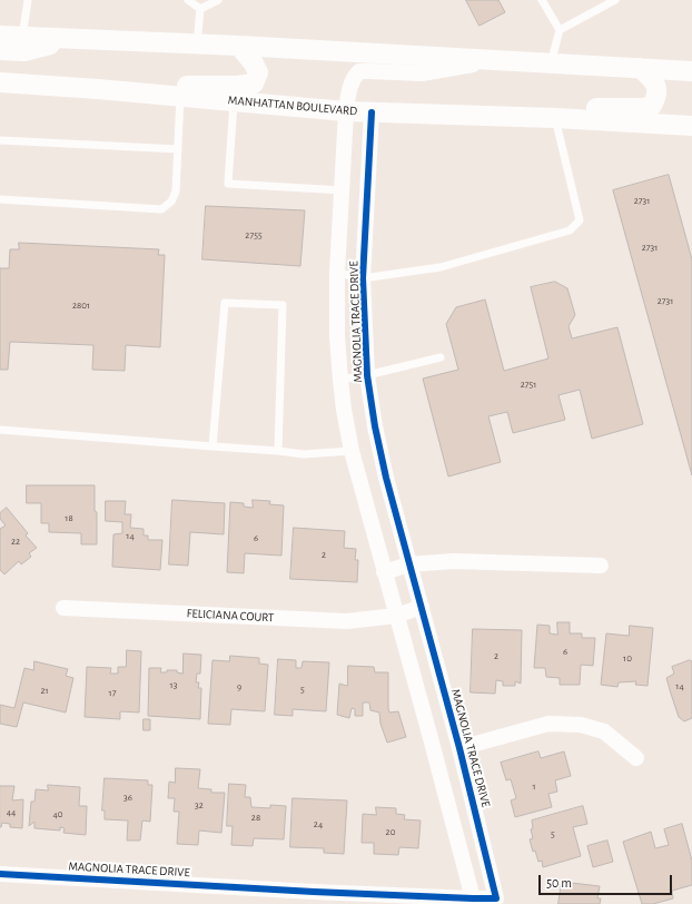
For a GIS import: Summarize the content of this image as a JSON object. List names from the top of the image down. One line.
{"streets":{"street":["MANHATTAN BOULEVARD","MAGNOLIA TRACE DRIVE","FELICIANA COURT"]},"crossings":[["MANHATTAN BOULEVARD","MAGNOLIA TRACE DRIVE"],["MAGNOLIA TRACE DRIVE","FELICIANA COURT"]],"house_numbers":["2731","2755","2731","2731","2801","2751","18","14","6","22","2","6","2","10","13","14","9","5","21","17","1","36","32","44","40","28","24","20","5"],"scale_bar":"50 m"}
